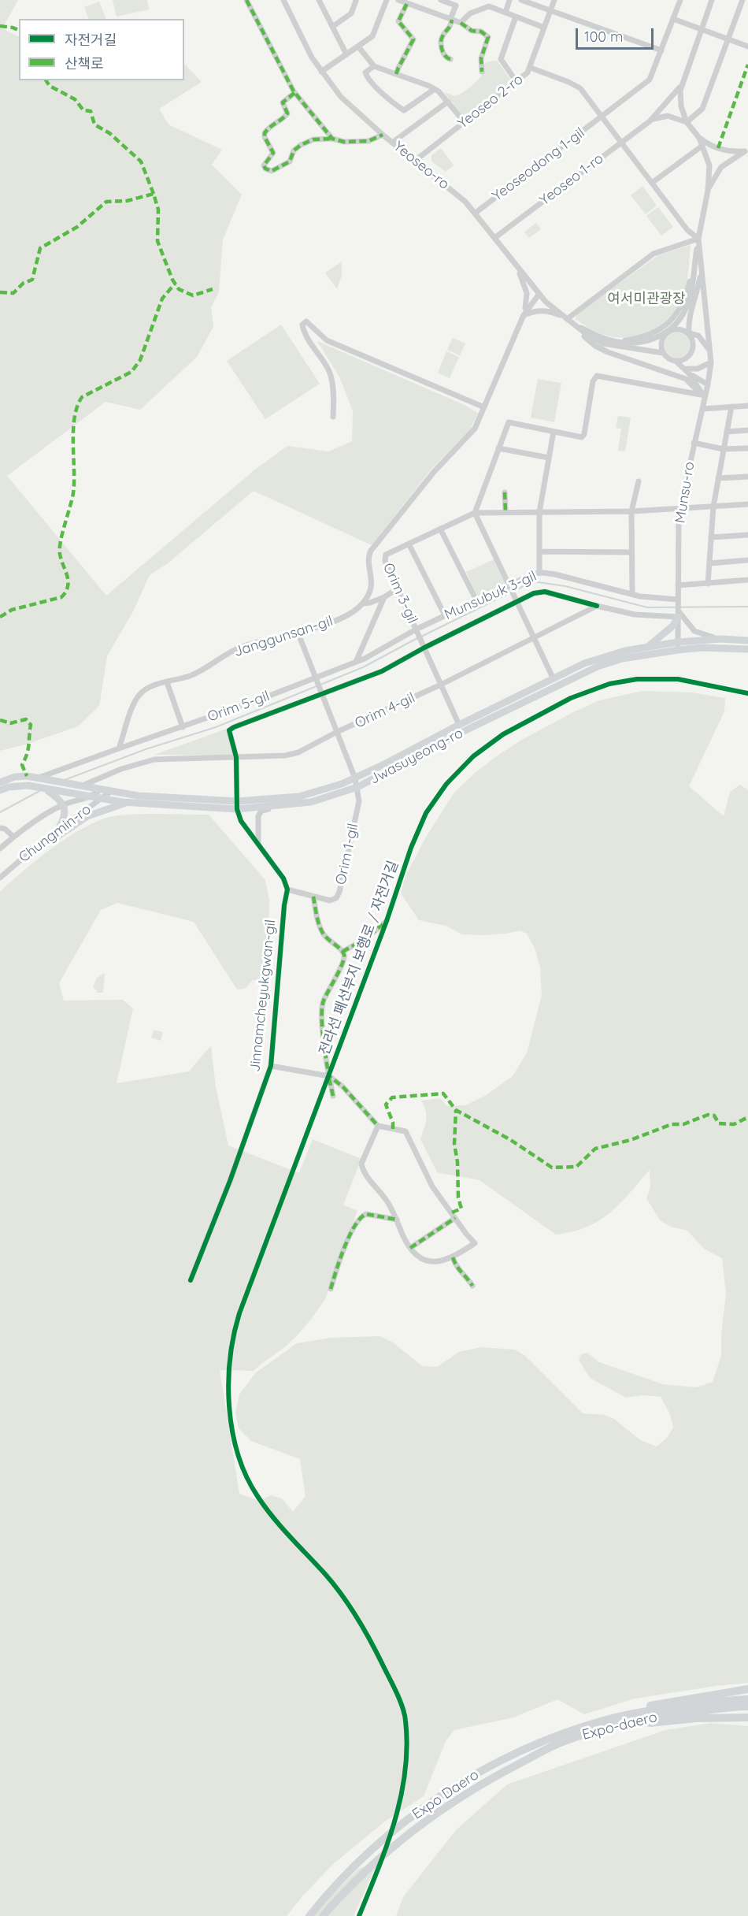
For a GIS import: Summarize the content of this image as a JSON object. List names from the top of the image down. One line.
{"streets":{"highway":["Expo-daero","Expo Daero"],"main road":["Jwasuyeong-ro"],"street":["Yeoseo 2-ro","Yeoseodong 1-gil","Yeoseo-ro","Yeoseo 1-ro","Munsu-ro","Orim 3-gil","Munsubuk 3-gil","Janggunsan-gil","Orim 5-gil","Orim 4-gil","Chungmin-ro","Orim 1-gil","Jinnamcheyukgwan-gil"],"cycle path":["전라선 폐선부지 보행로 / 자전거길"]},"crossings":[["Yeoseo 2-ro","Yeoseo-ro"],["Yeoseodong 1-gil","Yeoseo-ro"],["Yeoseo-ro","Yeoseo 1-ro"],["Munsu-ro","Munsubuk 3-gil"],["Orim 3-gil","Munsubuk 3-gil"],["Orim 3-gil","Orim 5-gil"],["Munsubuk 3-gil","Orim 5-gil"],["Janggunsan-gil","Orim 5-gil"],["Orim 4-gil","Jwasuyeong-ro"],["Jwasuyeong-ro","Chungmin-ro"],["Jwasuyeong-ro","Orim 1-gil"],["Orim 1-gil","Jinnamcheyukgwan-gil"],["Expo-daero","Expo Daero"]],"parks":["여서미관광장"],"legend":["자전거길","산책로"],"scale_bar":"100 m"}
